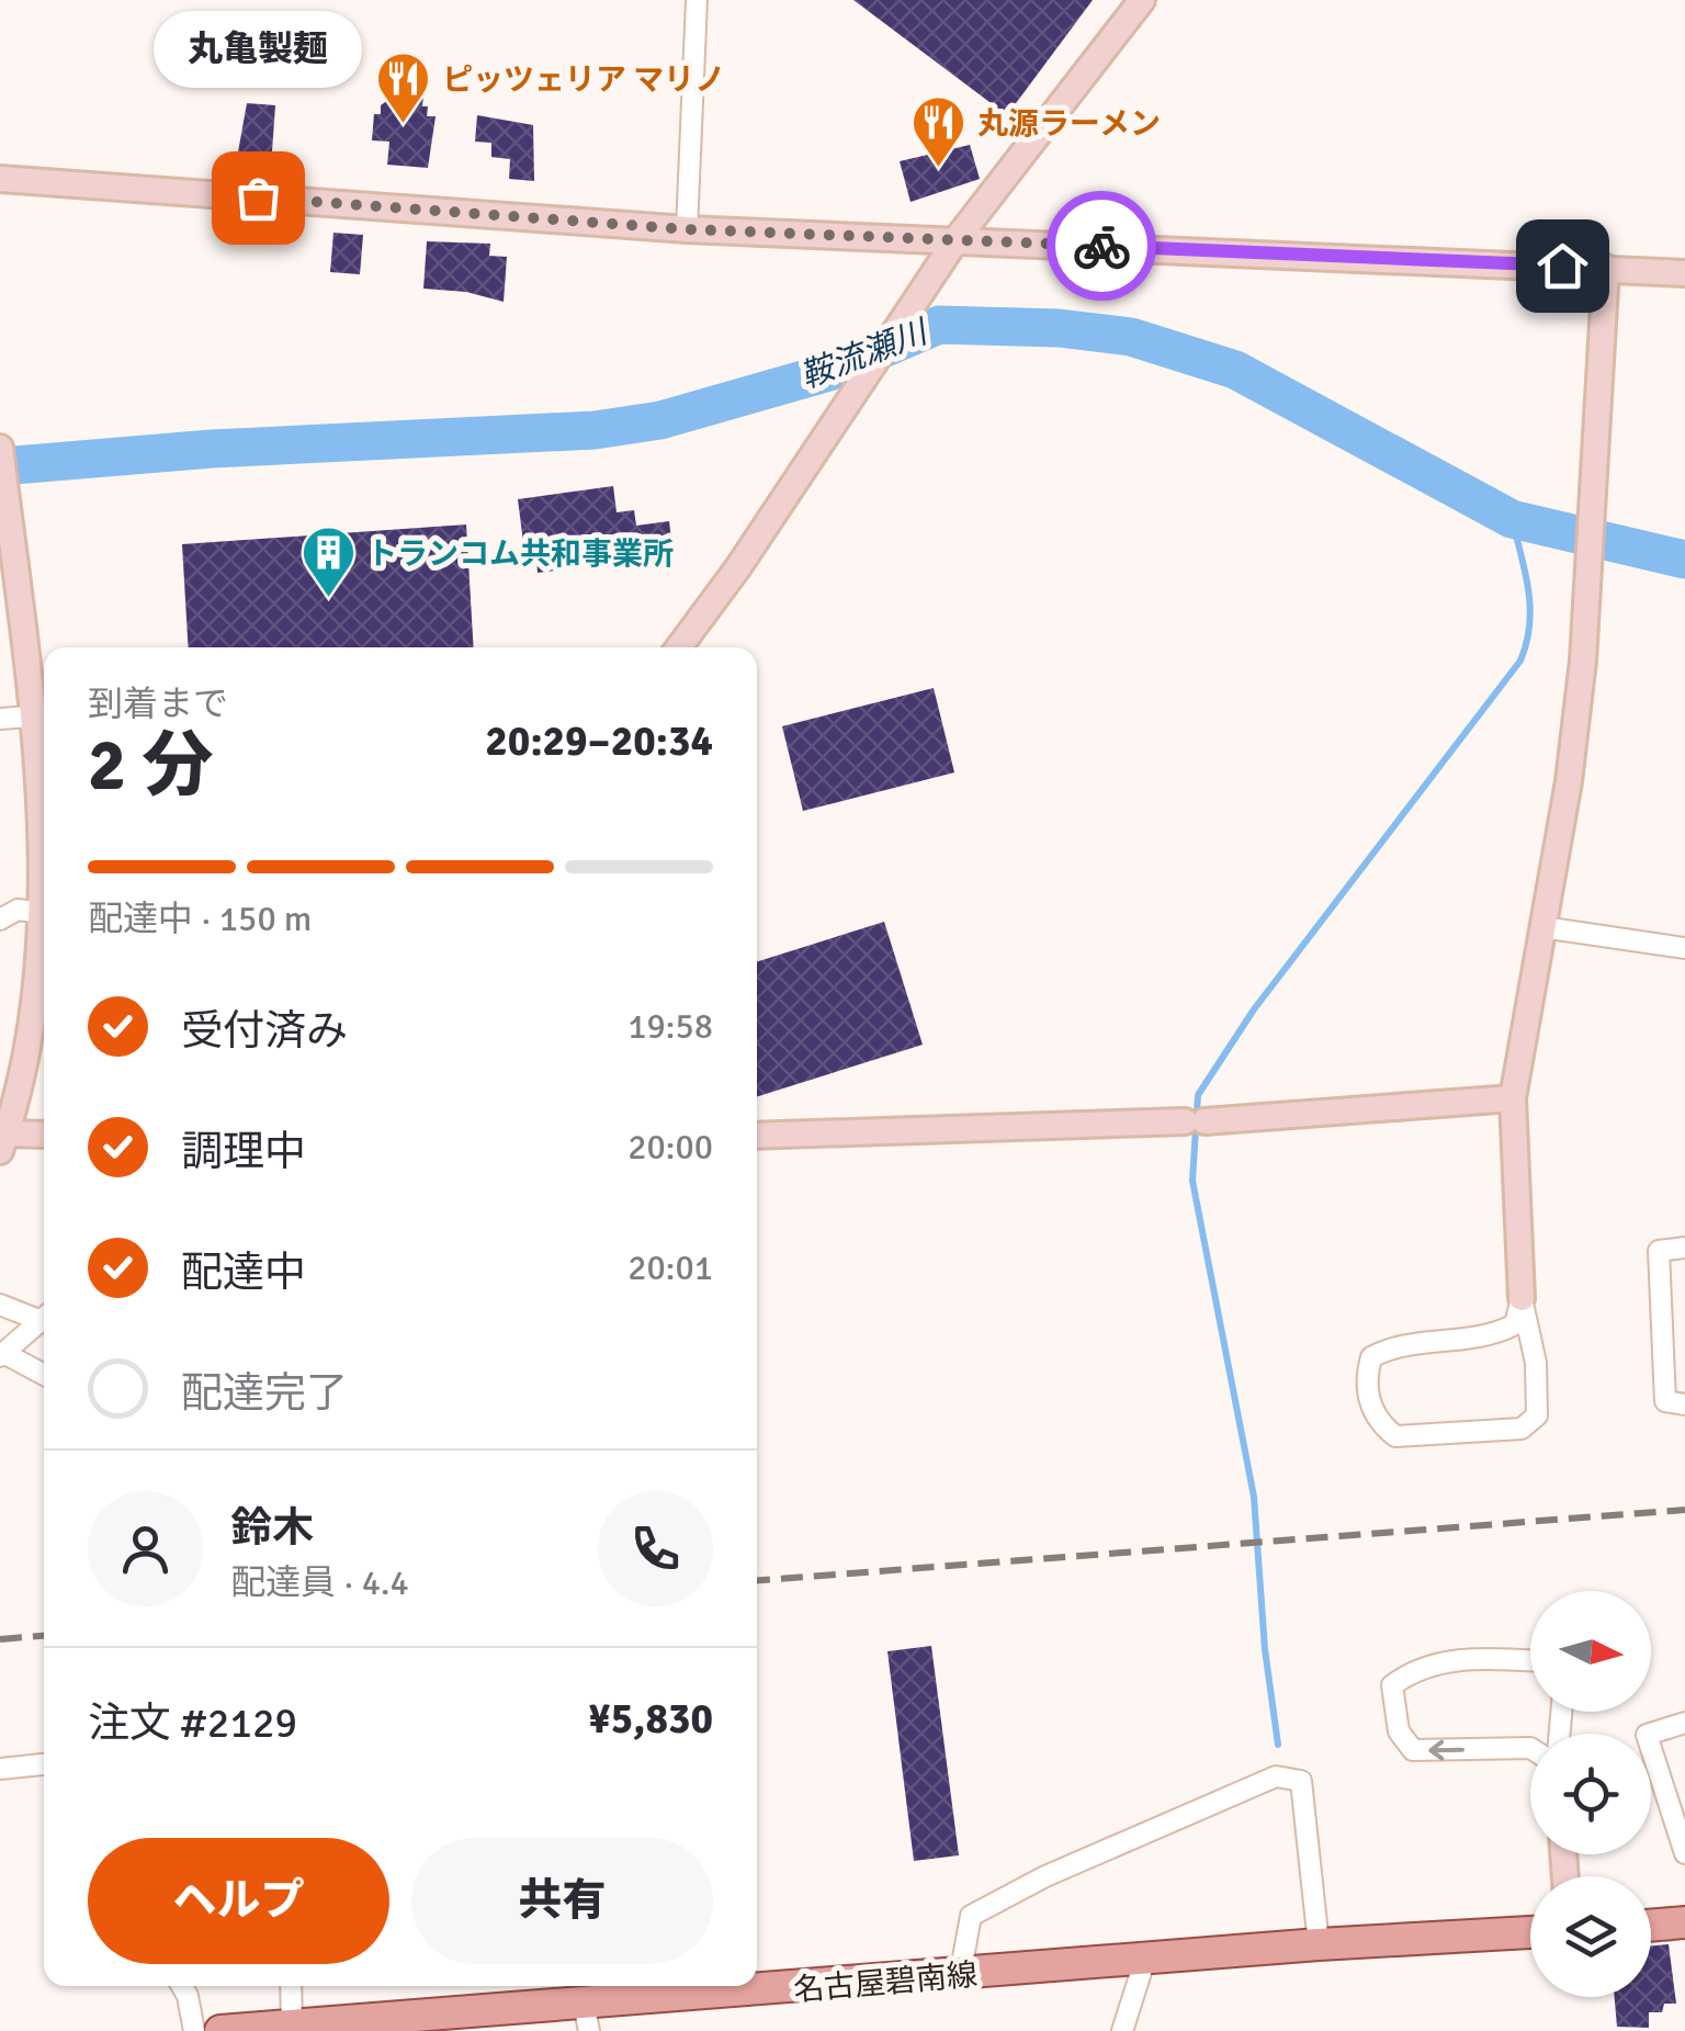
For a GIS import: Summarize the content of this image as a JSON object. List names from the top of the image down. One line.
{"streets":{"main road":["名古屋碧南線"]},"water":["鞍流瀬川"],"places":{"restaurant":["ピッツェリア マリノ","丸源ラーメン"],"other":["丸亀製麺"],"building":["トランコム共和事業所"]},"north":"right","page":{"bubble":"丸亀製麺","heading":["2 分","到着まで","20:29–20:34"],"panel":["鈴木","配達員 · 4.4","注文 #2129","¥5,830"],"bar":"配達中 · 150 m","list":[["受付済み","19:58"],["調理中","20:00"],["配達中","20:01"],"配達完了"],"buttons":["ヘルプ","共有"]}}
